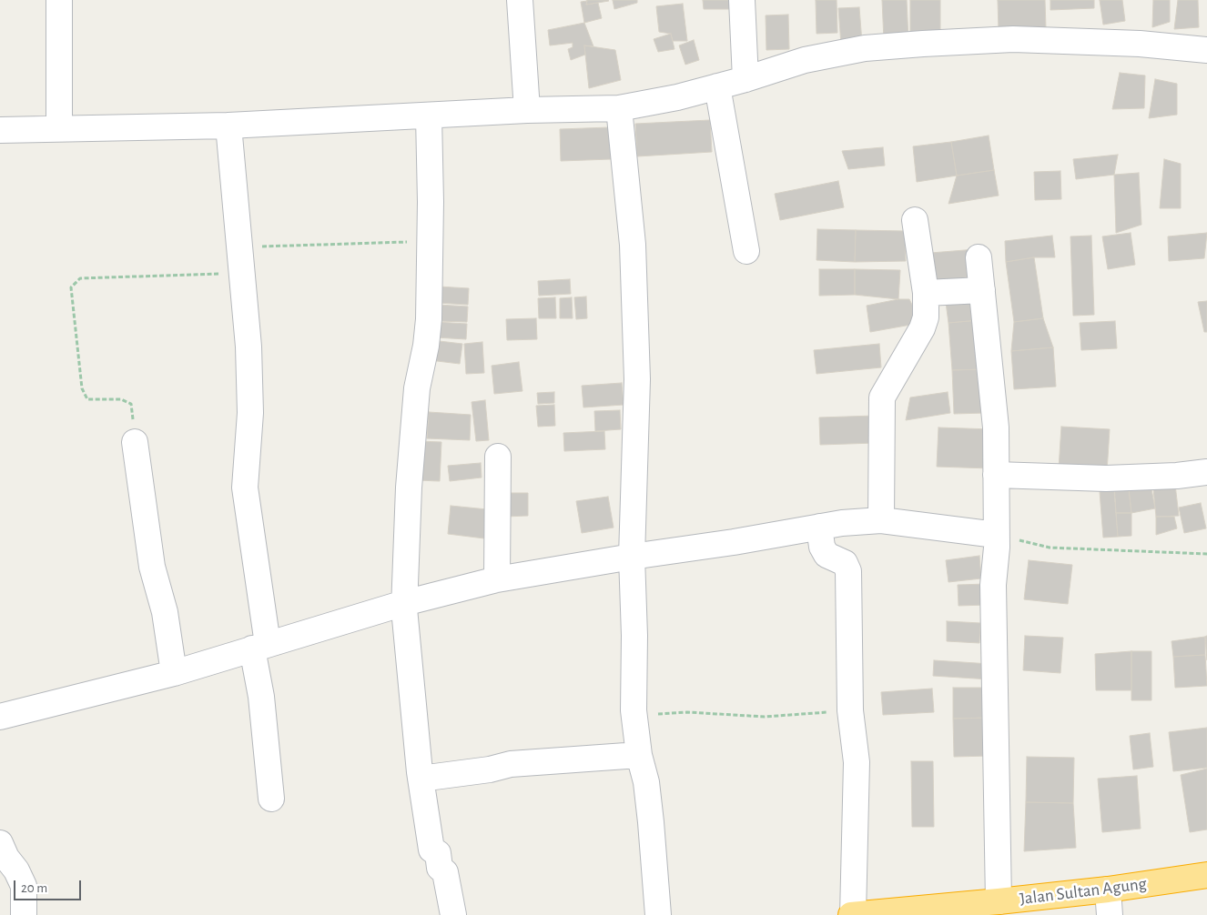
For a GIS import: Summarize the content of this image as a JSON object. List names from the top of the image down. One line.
{"streets":{"highway":["Jalan Sultan Agung"]},"scale_bar":"20 m"}
